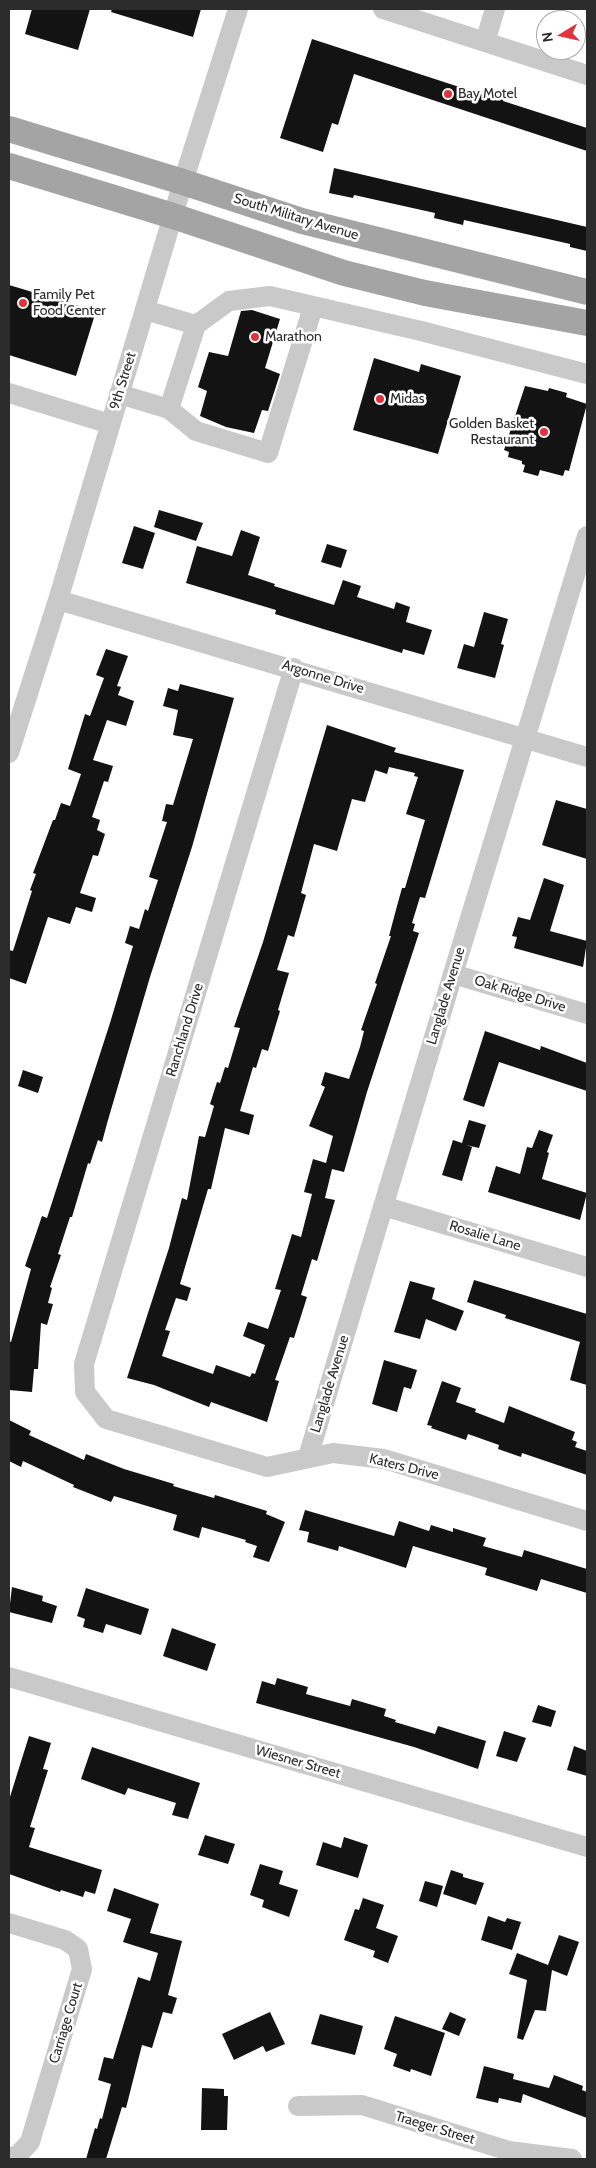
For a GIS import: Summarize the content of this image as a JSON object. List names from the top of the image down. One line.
{"streets":{"main road":["South Military Avenue"],"street":["9th Street","Argonne Drive","Oak Ridge Drive","Langlade Avenue","Ranchland Drive","Rosalie Lane","Katers Drive","Wiesner Street","Carriage Court","Traeger Street"]},"crossings":[["South Military Avenue","9th Street"],["9th Street","Argonne Drive"],["Argonne Drive","Langlade Avenue"],["Argonne Drive","Ranchland Drive"],["Oak Ridge Drive","Langlade Avenue"],["Langlade Avenue","Rosalie Lane"],["Langlade Avenue","Katers Drive"],["Ranchland Drive","Katers Drive"]],"places":["Bay Motel","Family Pet Food Center","Marathon","Midas","Golden Basket Restaurant"],"north":"left"}
